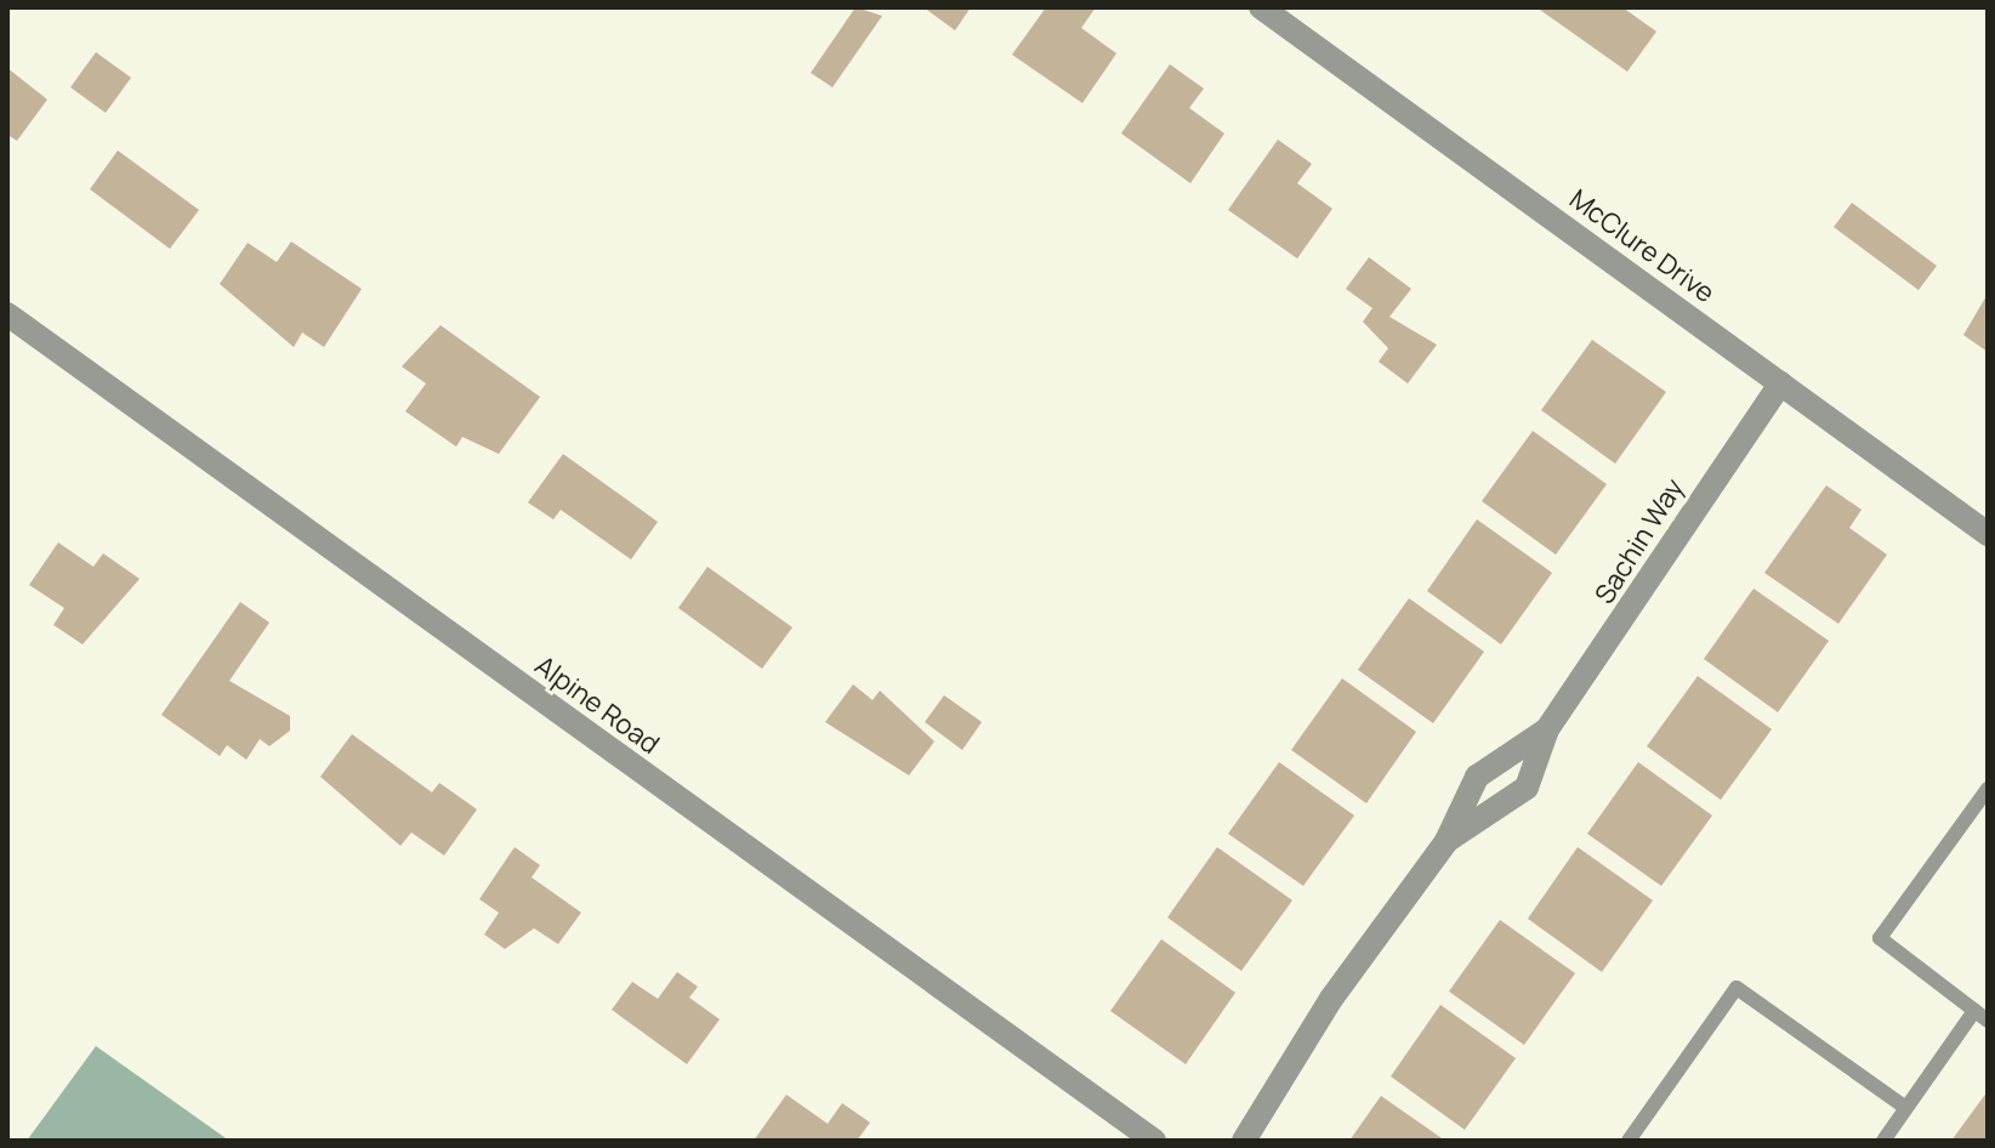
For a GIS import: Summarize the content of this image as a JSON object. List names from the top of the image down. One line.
{"streets":{"street":["McClure Drive","Sachin Way","Alpine Road"]},"crossings":[["McClure Drive","Sachin Way"]]}
